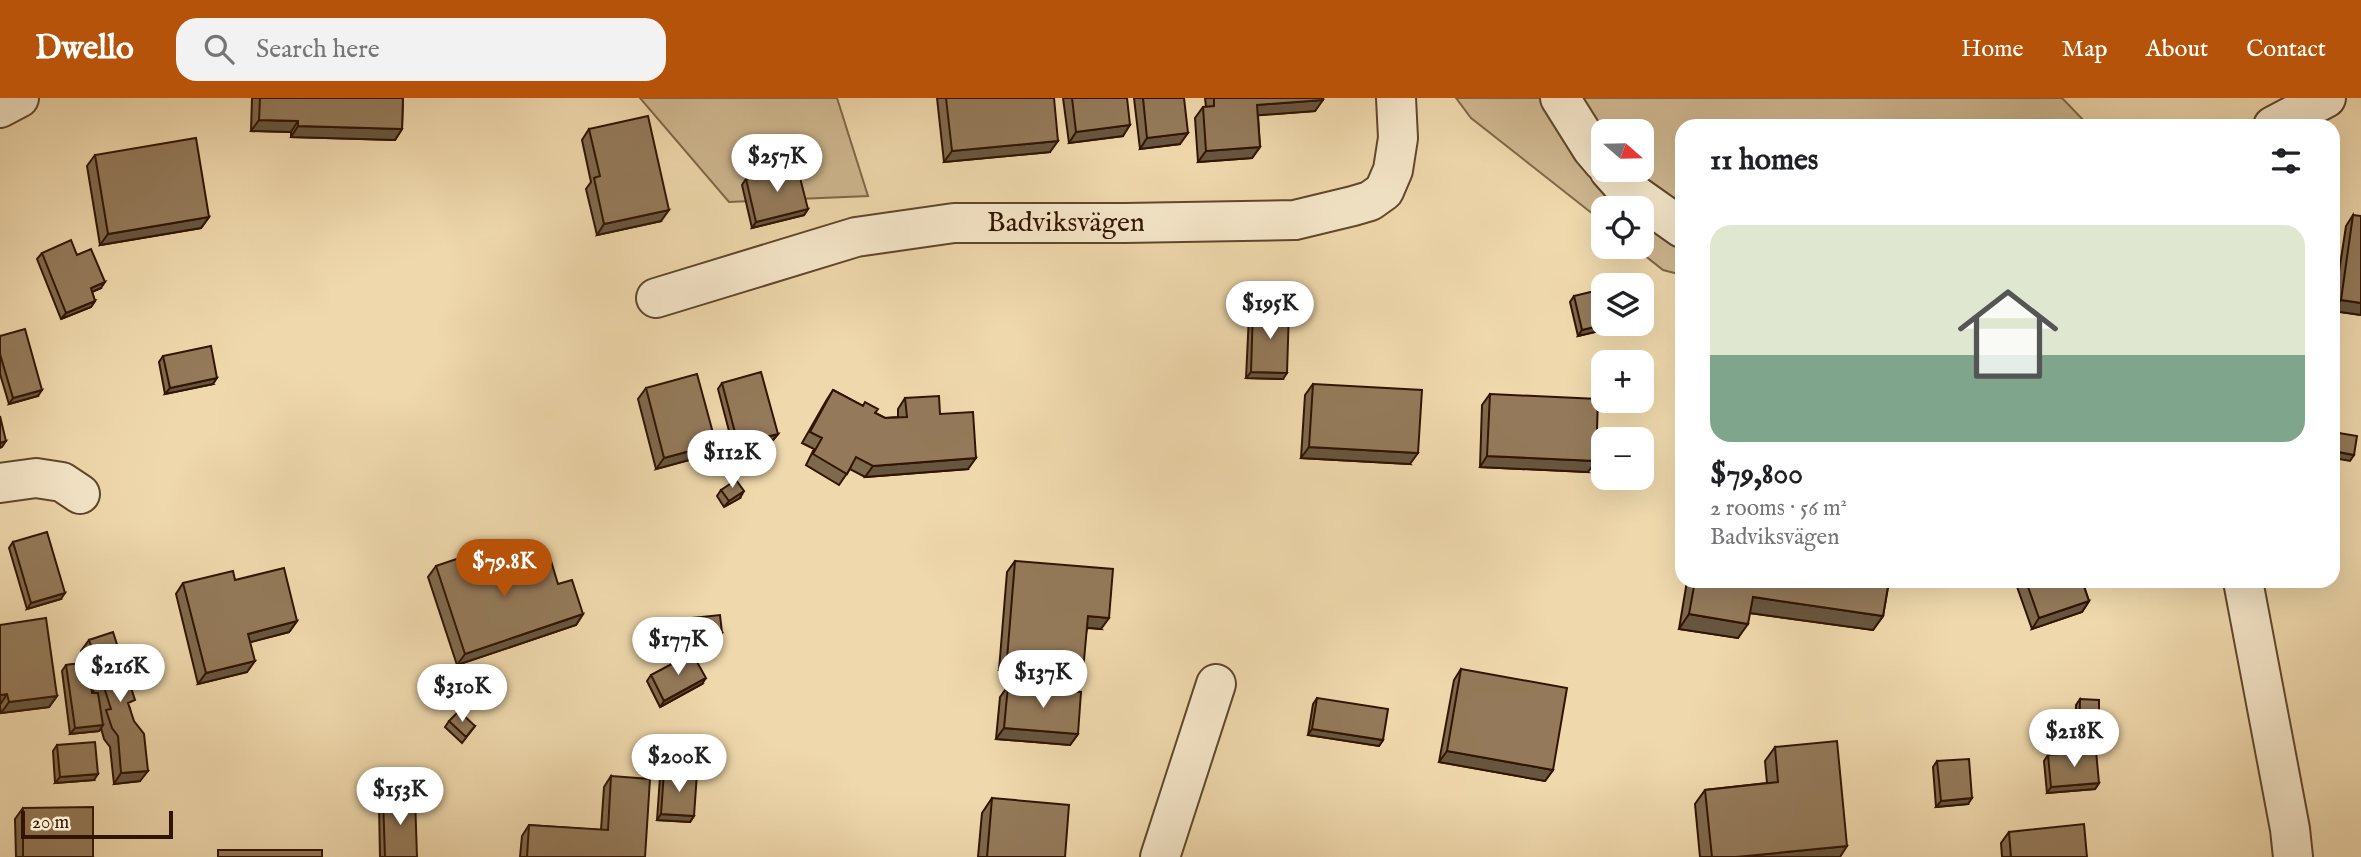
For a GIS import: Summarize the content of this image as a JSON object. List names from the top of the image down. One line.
{"streets":{"street":["Badviksvägen"]},"scale_bar":"20 m","north":"right","page":{"header":"Dwello","search":"Search here","nav":["Home","Map","About","Contact"],"map_buttons":["+","−"],"heading":"11 homes","price":["$257K","$195K","$112K","$79.8K","$177K","$216K","$137K","$310K","$218K","$200K","$153K"],"list":[{"name":"$79,800","note":"2 rooms · 56 m² · Badviksvägen"}],"scale":"20 m"}}
